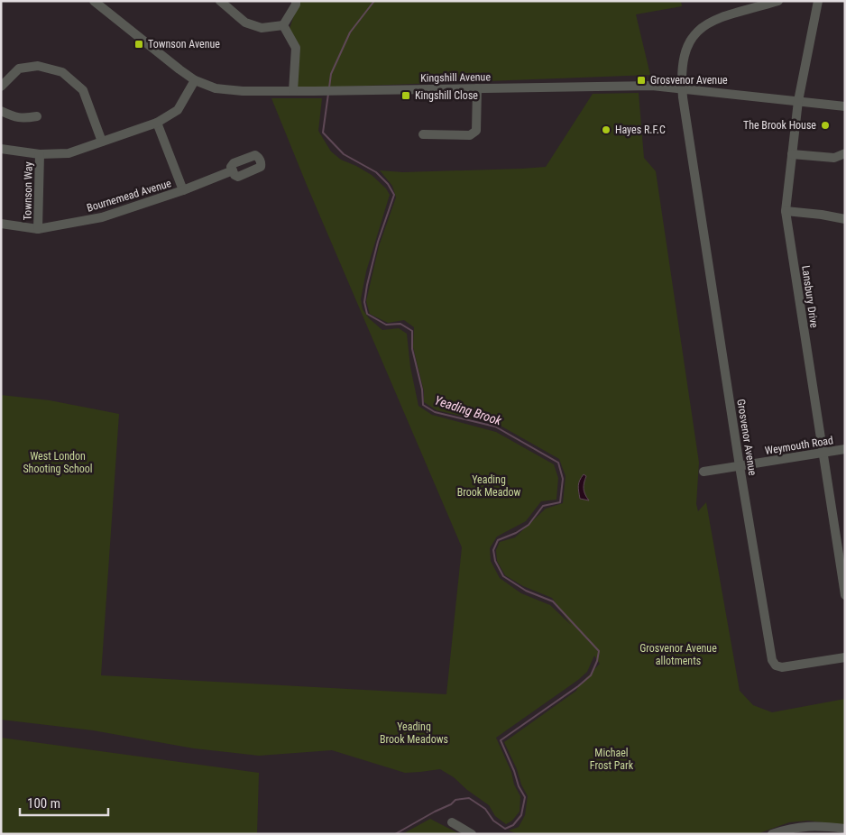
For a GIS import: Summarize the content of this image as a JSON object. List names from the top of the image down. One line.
{"streets":{"street":["Kingshill Avenue","Townson Way","Bournemead Avenue","Lansbury Drive","Grosvenor Avenue","Weymouth Road"]},"crossings":[["Kingshill Avenue","Lansbury Drive"],["Kingshill Avenue","Grosvenor Avenue"],["Townson Way","Bournemead Avenue"],["Lansbury Drive","Weymouth Road"],["Grosvenor Avenue","Weymouth Road"]],"water":["Yeading Brook"],"parks":["West London Shooting School","Yeading Brook Meadow","Grosvenor Avenue allotments","Yeading Brook Meadows","Michael Frost Park"],"places":{"transit":["Townson Avenue","Grosvenor Avenue","Kingshill Close"],"other":["The Brook House","Hayes R.F.C"]},"scale_bar":"100 m"}
